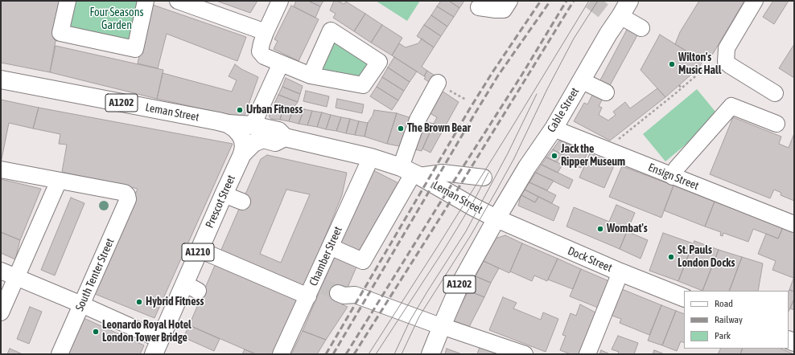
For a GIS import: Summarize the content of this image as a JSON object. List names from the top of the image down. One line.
{"streets":{"main road":["A1202","Cable Street","Leman Street","Prescot Street","A1210","Dock Street"],"street":["Ensign Street","Chamber Street","South Tenter Street"]},"crossings":[["A1202","Cable Street"],["A1202","Leman Street"],["A1202","Dock Street"],["Cable Street","Leman Street"],["Cable Street","Ensign Street"],["Cable Street","Dock Street"],["Leman Street","Prescot Street"],["Leman Street","Chamber Street"],["Leman Street","Dock Street"]],"parks":["Four Seasons Garden"],"places":["Wilton's Music Hall","Urban Fitness","The Brown Bear","Jack the Ripper Museum","Wombat's","St. Pauls London Docks","Hybrid Fitness","Leonardo Royal Hotel London Tower Bridge"],"legend":["Road","Railway","Park"]}
